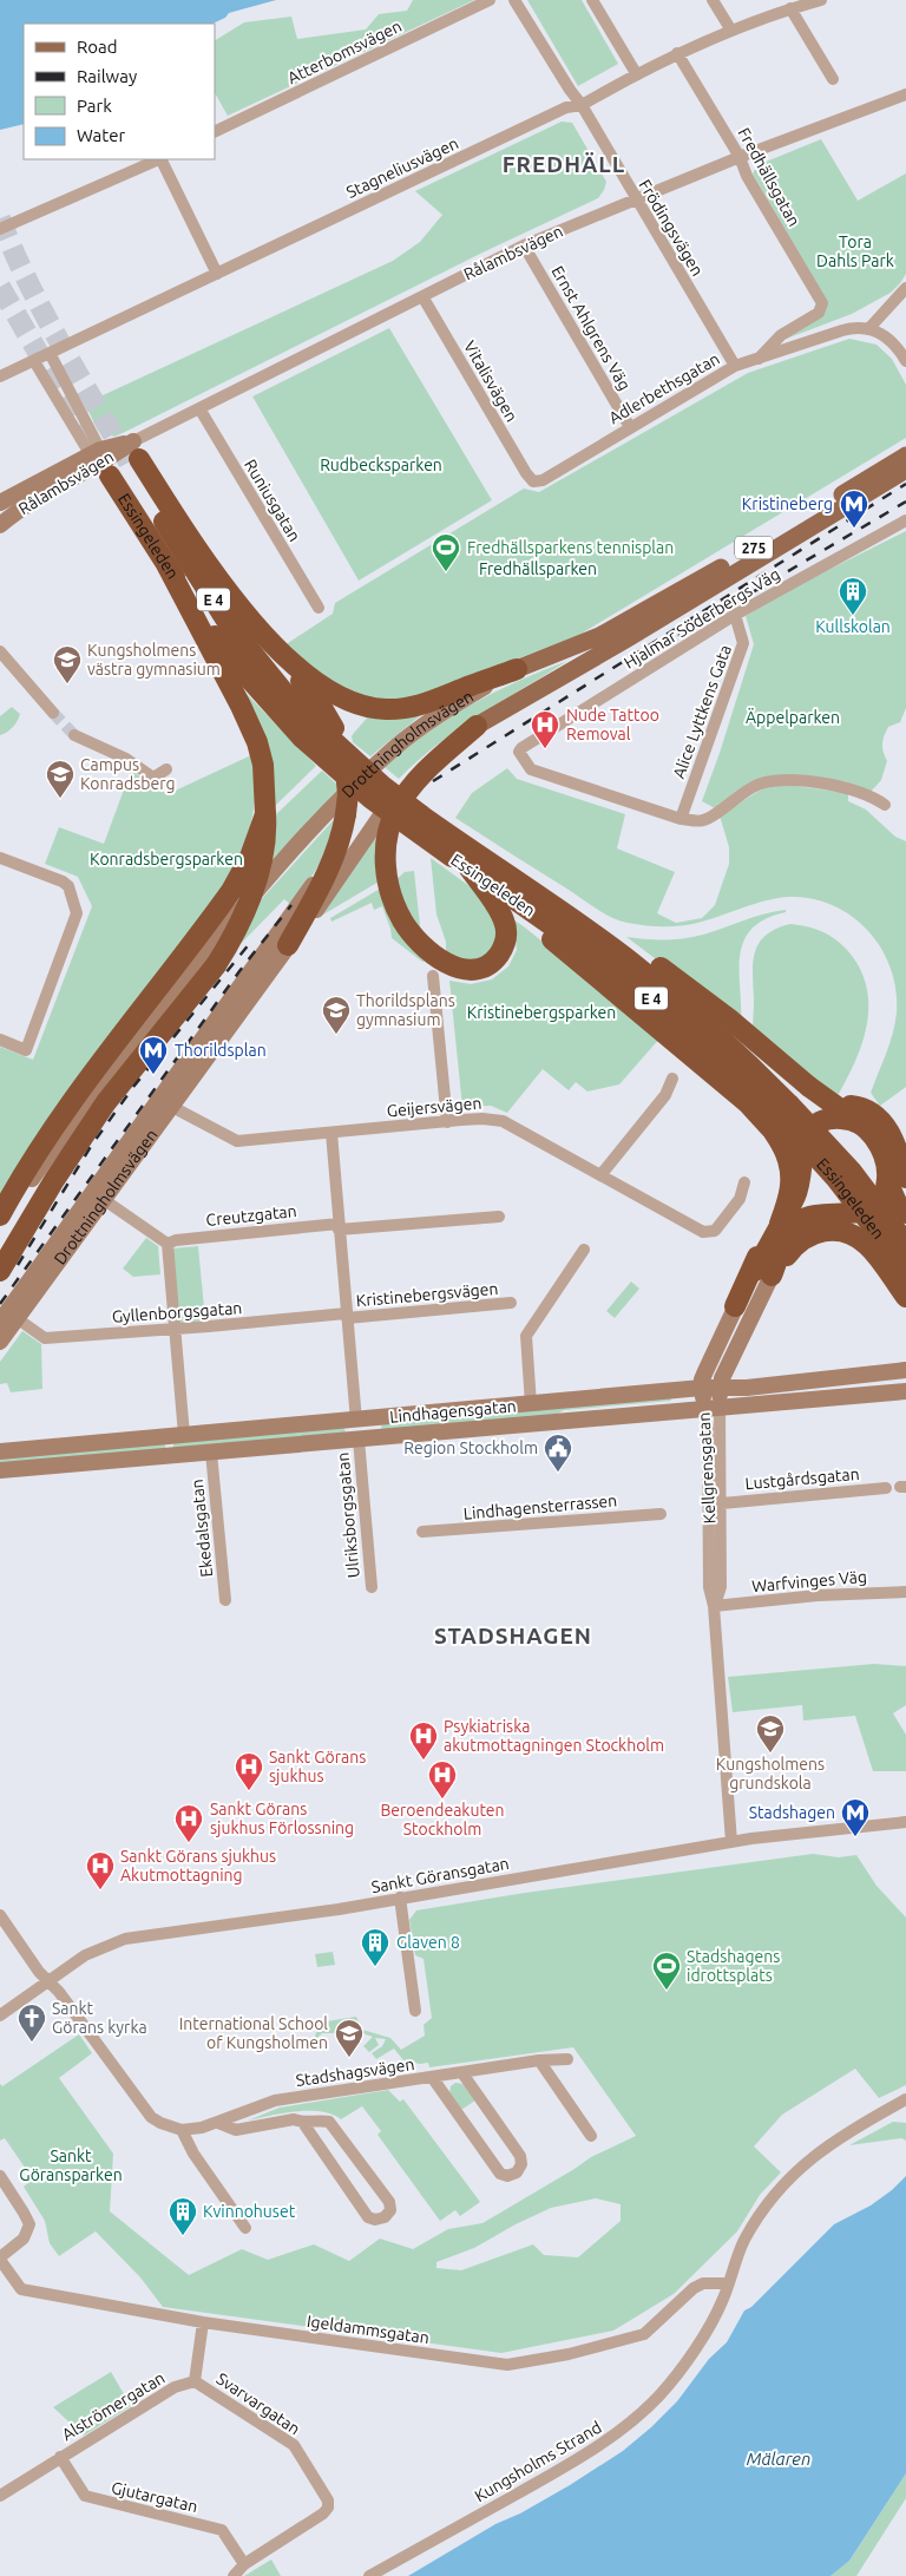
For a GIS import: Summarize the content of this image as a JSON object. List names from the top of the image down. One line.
{"streets":{"highway":["Essingeleden","E 4"],"main road":["Rålambsvägen","275","Drottningholmsvägen","Lindhagensgatan","Kellgrensgatan"],"street":["Atterbomsvägen","Stagneliusvägen","Fredhällsgatan","Frödingsvägen","Ernst Ahlgrens Väg","Vitalisvägen","Adlerbethsgatan","Runiusgatan","Hjalmar Söderbergs Väg","Alice Lyttkens Gata","Geijersvägen","Creutzgatan","Kristinebergsvägen","Gyllenborgsgatan","Lustgårdsgatan","Lindhagensterrassen","Ulriksborgsgatan","Ekedalsgatan","Warfvinges Väg","Sankt Göransgatan","Stadshagsvägen","Igeldammsgatan","Svarvargatan","Alströmergatan","Kungsholms Strand","Gjutargatan"]},"crossings":[["Stagneliusvägen","Fredhällsgatan"],["Stagneliusvägen","Frödingsvägen"],["Fredhällsgatan","Rålambsvägen"],["Fredhällsgatan","Adlerbethsgatan"],["Frödingsvägen","Rålambsvägen"],["Frödingsvägen","Adlerbethsgatan"],["Rålambsvägen","Ernst Ahlgrens Väg"],["Rålambsvägen","Vitalisvägen"],["Rålambsvägen","Runiusgatan"],["Rålambsvägen","Essingeleden"],["Ernst Ahlgrens Väg","Adlerbethsgatan"],["Vitalisvägen","Adlerbethsgatan"],["Hjalmar Söderbergs Väg","Alice Lyttkens Gata"],["Drottningholmsvägen","Geijersvägen"],["Drottningholmsvägen","Gyllenborgsgatan"],["Geijersvägen","Kristinebergsvägen"],["Creutzgatan","Kristinebergsvägen"],["Kristinebergsvägen","Gyllenborgsgatan"],["Kristinebergsvägen","Lindhagensgatan"],["Lindhagensgatan","Kellgrensgatan"],["Lindhagensgatan","Ulriksborgsgatan"],["Lindhagensgatan","Ekedalsgatan"],["Kellgrensgatan","Lustgårdsgatan"],["Kellgrensgatan","Warfvinges Väg"],["Kellgrensgatan","Sankt Göransgatan"],["Igeldammsgatan","Kungsholms Strand"],["Svarvargatan","Alströmergatan"],["Svarvargatan","Gjutargatan"],["Alströmergatan","Gjutargatan"]],"districts":["FREDHÄLL","STADSHAGEN"],"water":["Mälaren"],"parks":["Tora Dahls Park","Rudbecksparken","Fredhällsparken","Äppelparken","Konradsbergsparken","Kristinebergsparken","Sankt Göransparken"],"places":{"metro station":["Kristineberg","Thorildsplan","Stadshagen"],"sports":["Fredhällsparkens tennisplan","Stadshagens idrottsplats"],"building":["Kullskolan","Glaven 8","Kvinnohuset"],"school or university":["Kungsholmens västra gymnasium","Campus Konradsberg","Thorildsplans gymnasium","Kungsholmens grundskola","International School of Kungsholmen"],"hospital":["Nude Tattoo Removal","Psykiatriska akutmottagningen Stockholm","Sankt Görans sjukhus","Beroendeakuten Stockholm","Sankt Görans sjukhus Förlossning","Sankt Görans sjukhus Akutmottagning"],"public building":["Region Stockholm"],"church":["Sankt Görans kyrka"]},"legend":["Road","Railway","Park","Water"]}
